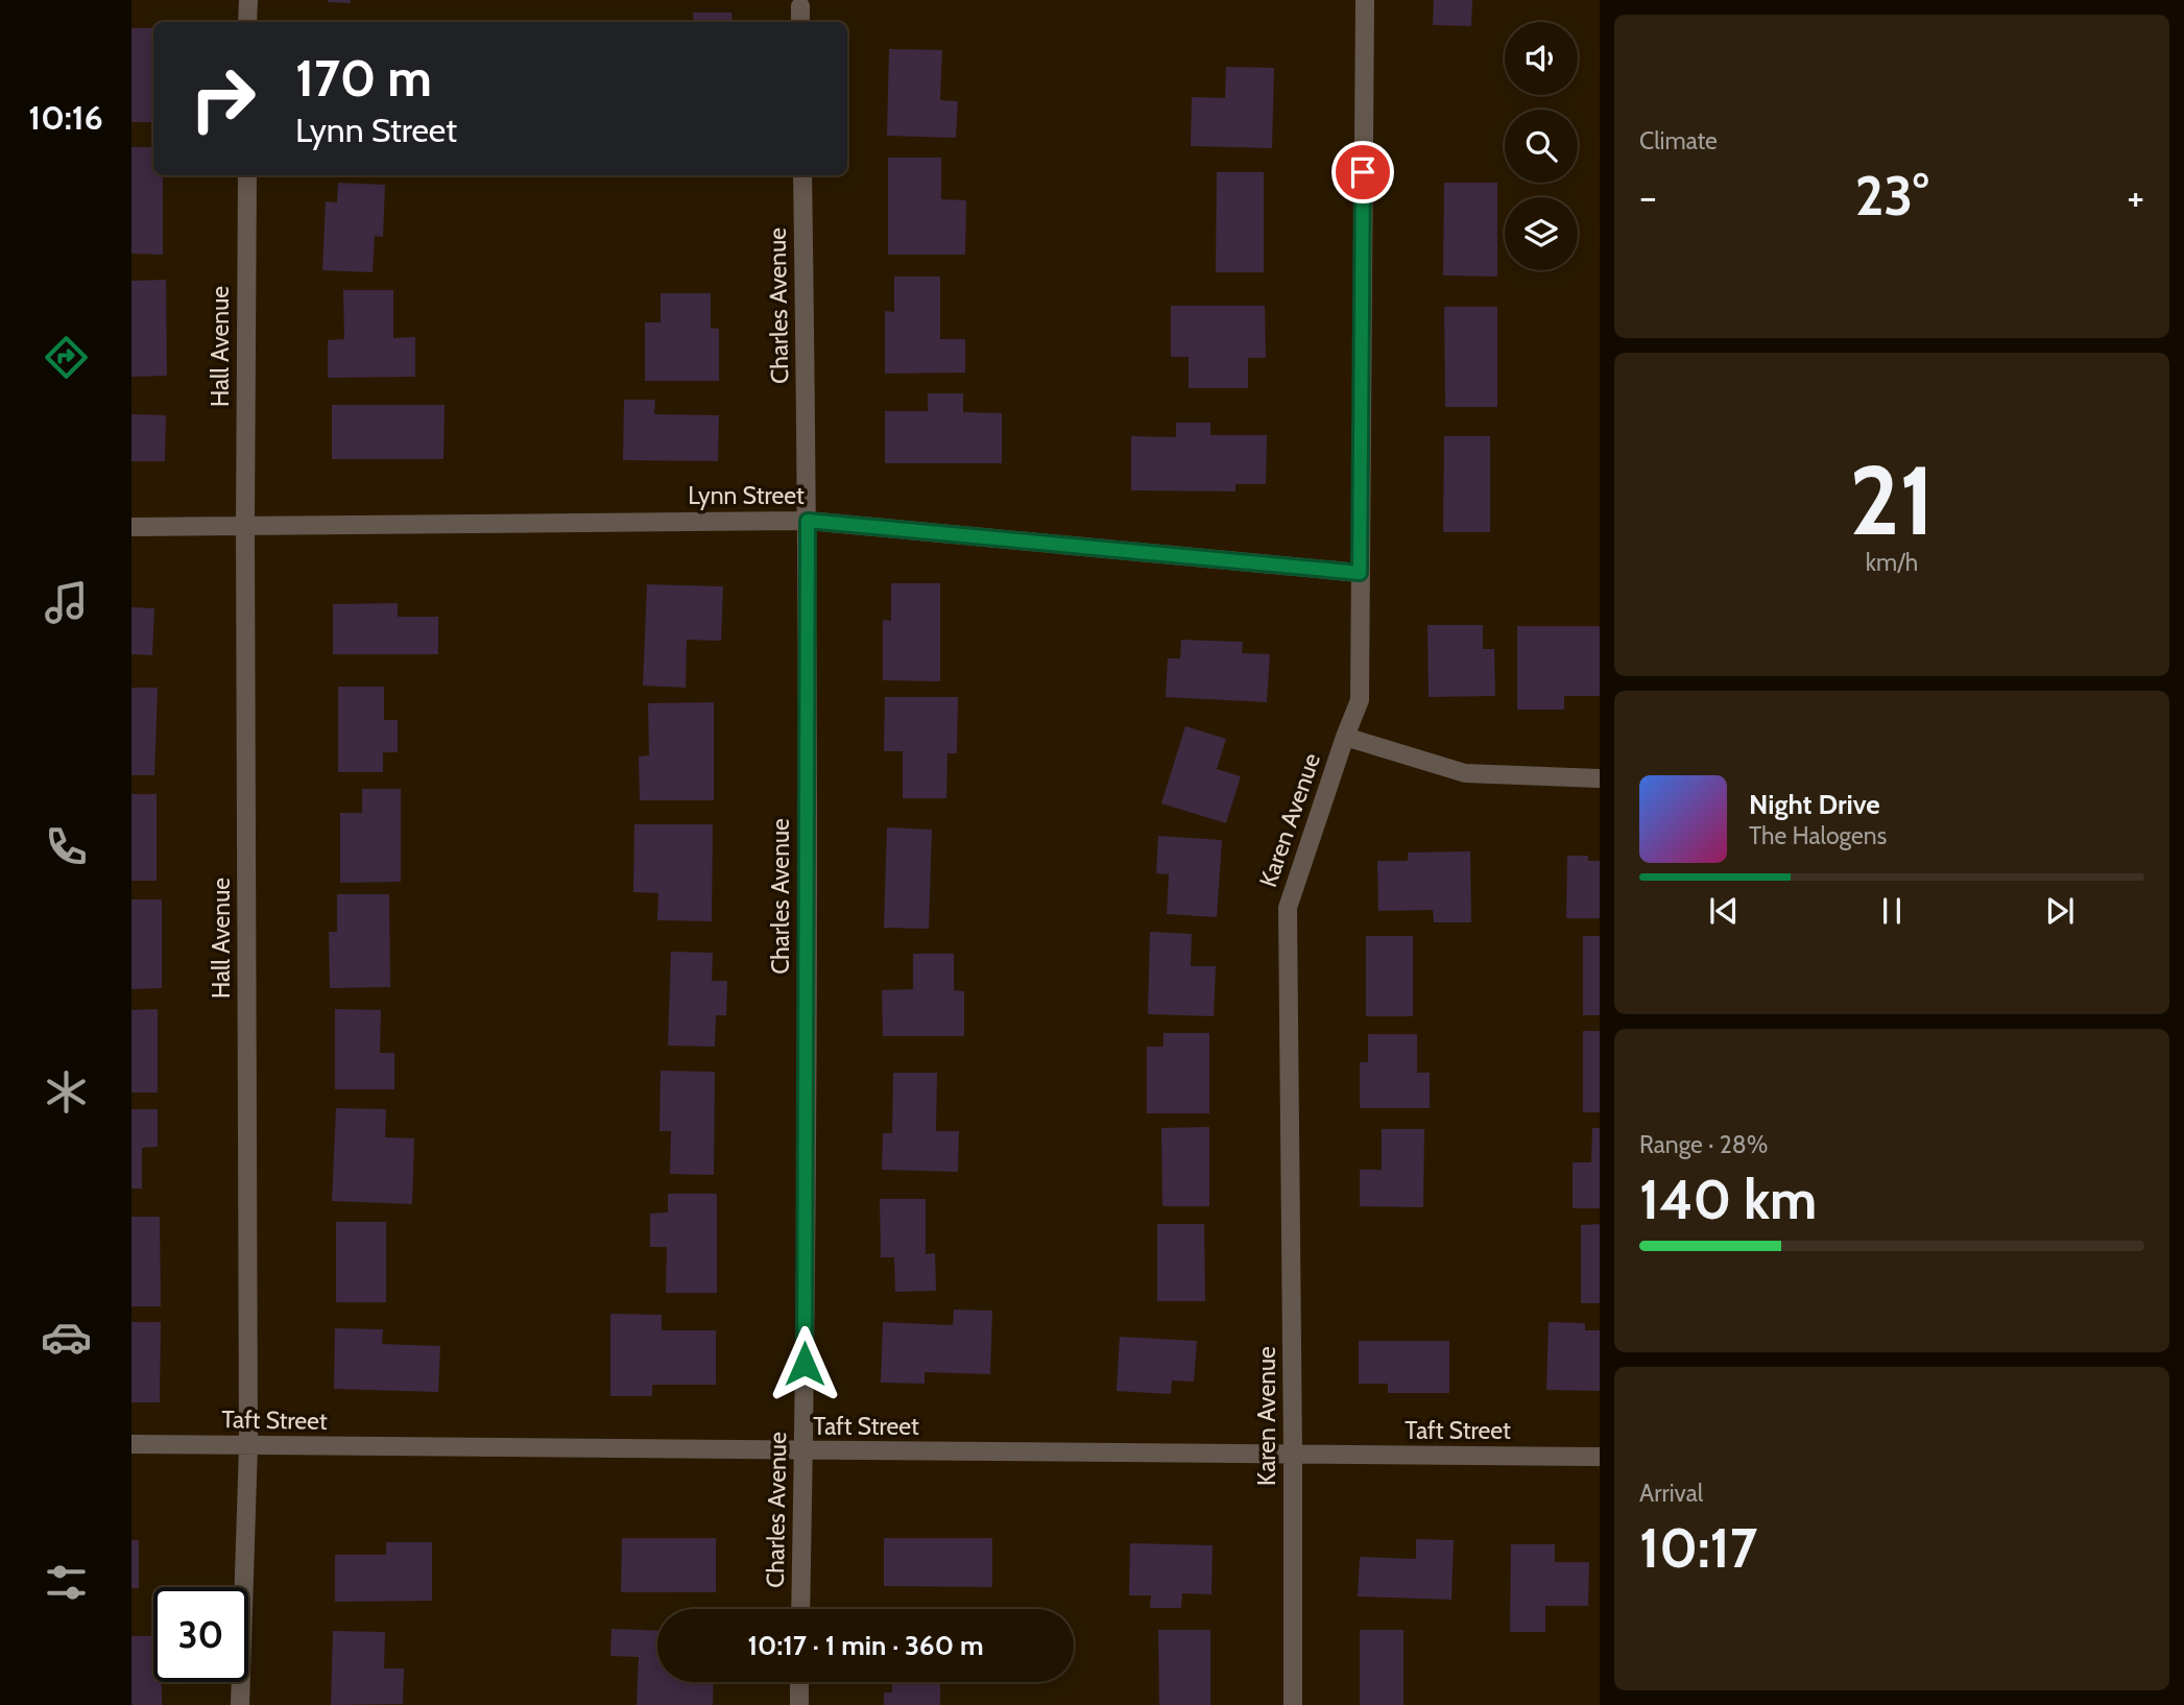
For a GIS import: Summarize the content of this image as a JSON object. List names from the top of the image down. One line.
{"streets":{"street":["Charles Avenue","Hall Avenue","Lynn Street","Karen Avenue","Taft Street"]},"crossings":[["Charles Avenue","Lynn Street"],["Charles Avenue","Taft Street"],["Hall Avenue","Lynn Street"],["Hall Avenue","Taft Street"],["Lynn Street","Karen Avenue"],["Karen Avenue","Taft Street"]],"page":{"tabs":"10:16","tile":["Climate",["21","km/h"],["Range · 28%","140 km"],["Arrival","10:17"]],"turn":["170 m","Lynn Street"],"heat":["−","23°","+"],"song":["Night Drive","The Halogens"],"limit":"30","trip":"10:17 · 1 min · 360 m"}}
